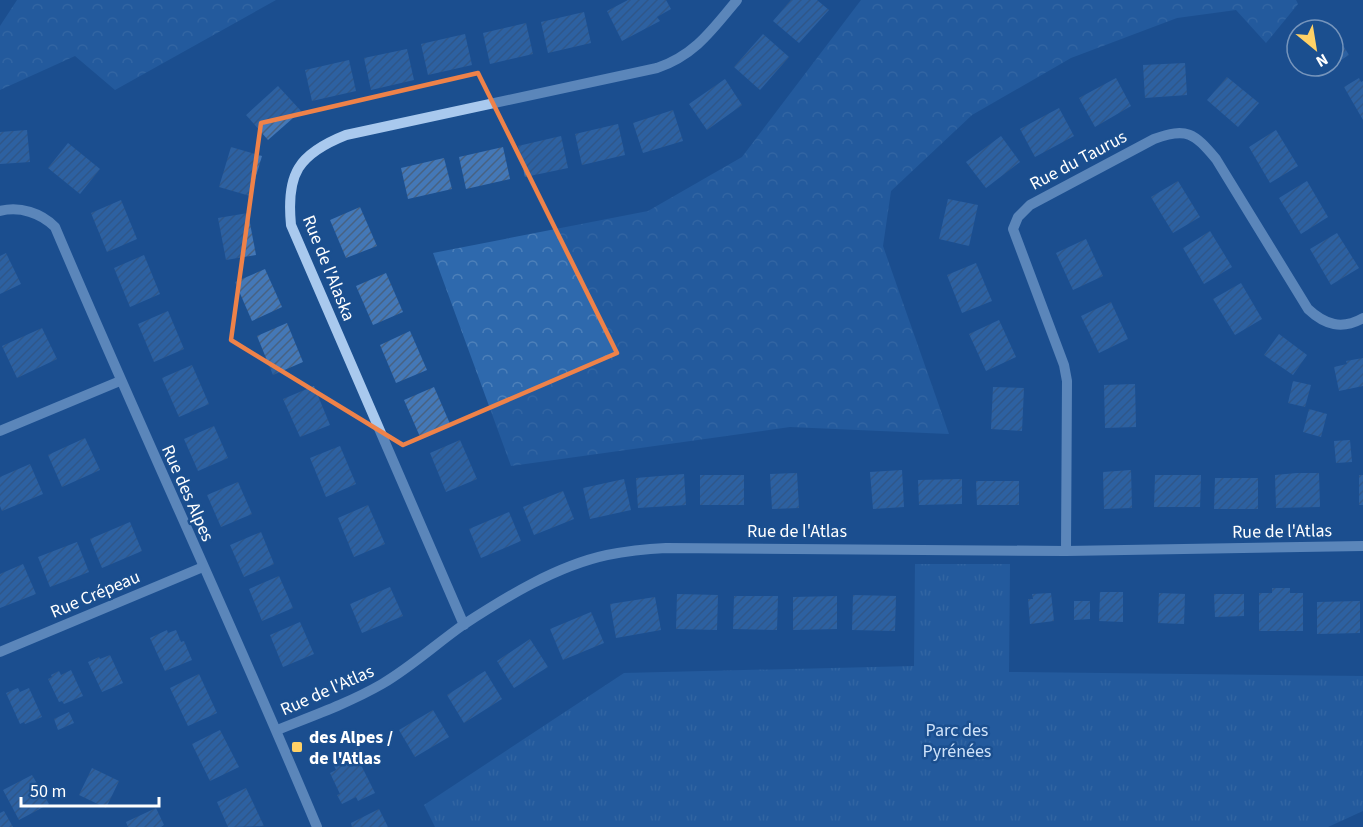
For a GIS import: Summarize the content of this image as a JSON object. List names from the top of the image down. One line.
{"streets":{"street":["Rue du Taurus","Rue de l'Alaska","Rue des Alpes","Rue de l'Atlas","Rue Crépeau"]},"crossings":[["Rue du Taurus","Rue de l'Atlas"],["Rue de l'Alaska","Rue de l'Atlas"],["Rue des Alpes","Rue de l'Atlas"],["Rue des Alpes","Rue Crépeau"]],"parks":["Parc des Pyrénées"],"places":{"transit":["des Alpes / de l'Atlas"]},"scale_bar":"50 m","north":"bottom right"}
